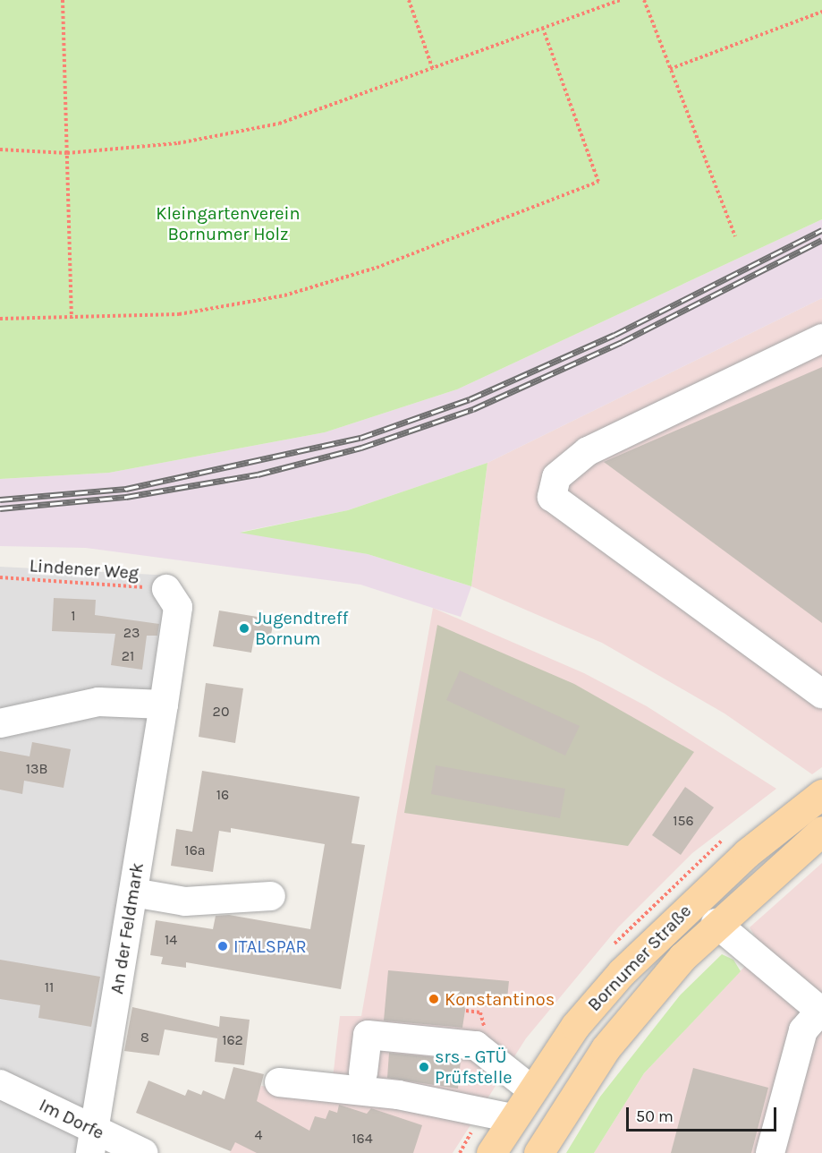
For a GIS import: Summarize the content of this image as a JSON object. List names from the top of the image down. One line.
{"streets":{"main road":["Bornumer Straße"],"street":["An der Feldmark","Im Dorfe"],"path":["Lindener Weg"]},"crossings":[["Lindener Weg","An der Feldmark"],["An der Feldmark","Im Dorfe"]],"parks":["Kleingartenverein Bornumer Holz"],"places":["Jugendtreff Bornum","ITALSPAR","Konstantinos","srs - GTÜ Prüfstelle"],"house_numbers":["1","23","21","20","13B","16","156","16a","14","11","8","162","4","164"],"scale_bar":"50 m"}
